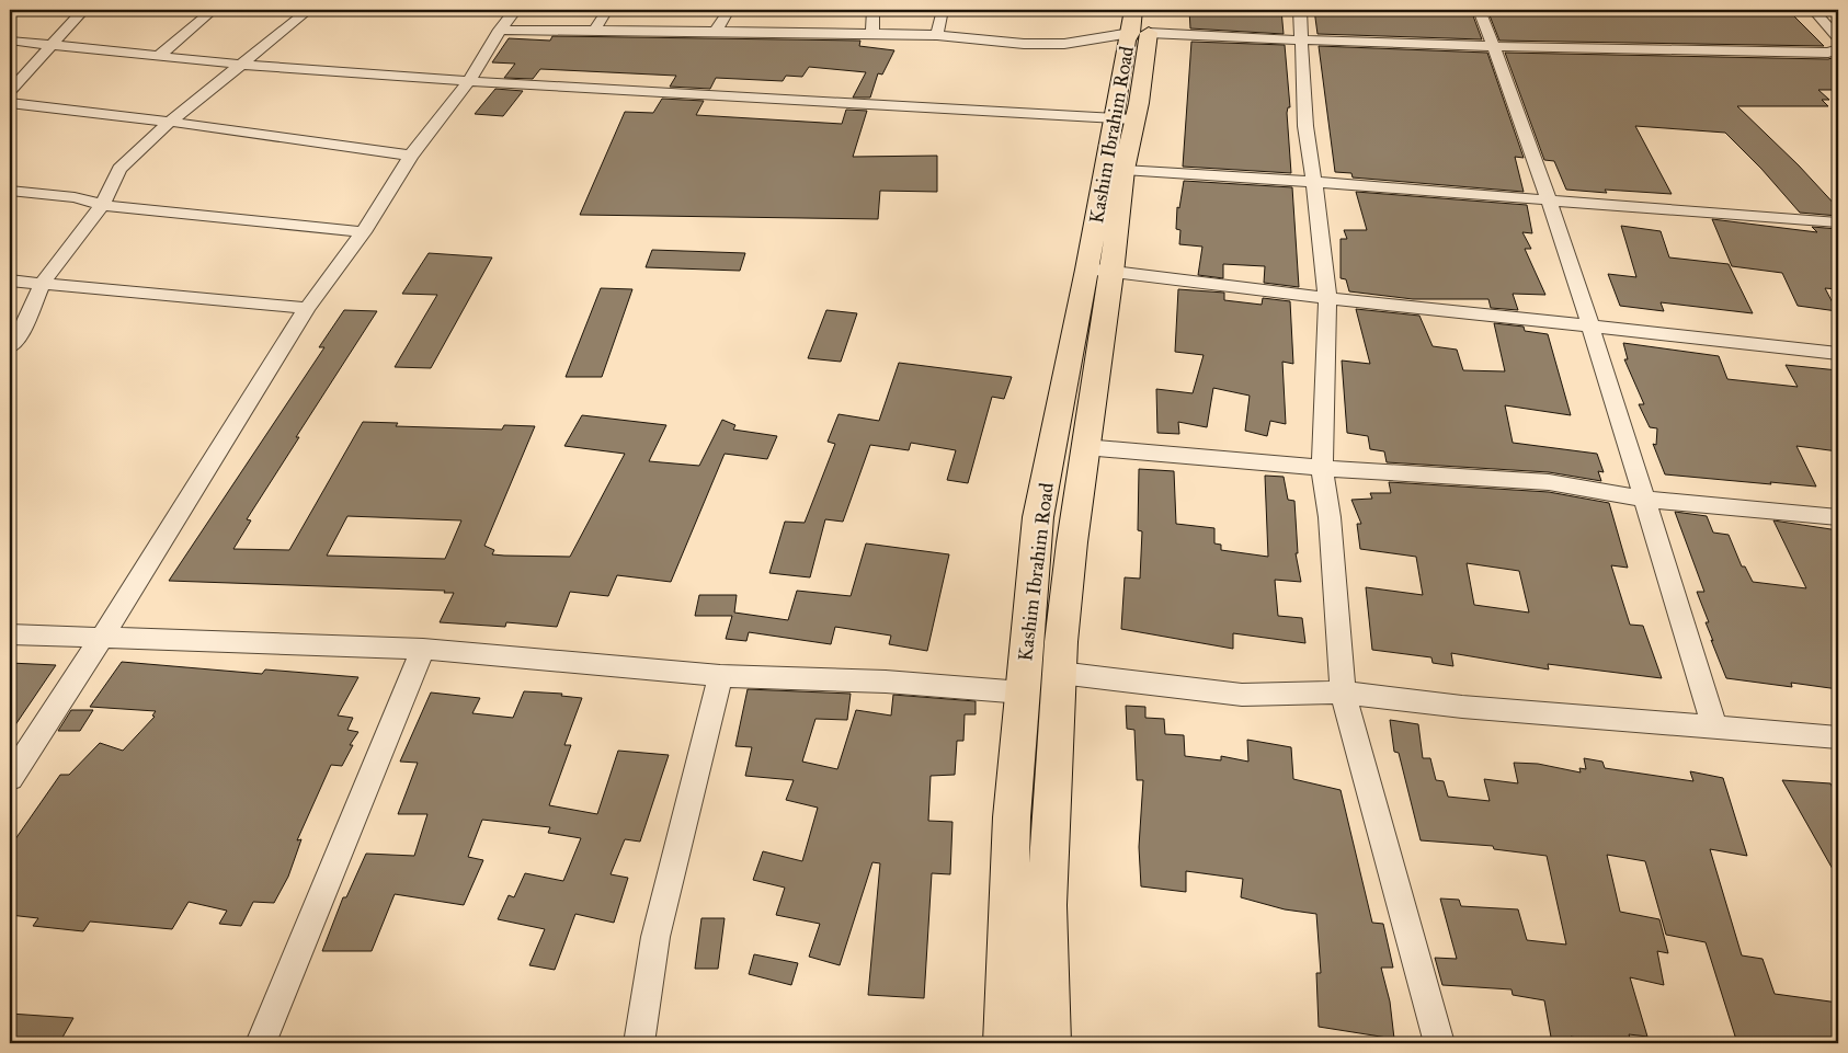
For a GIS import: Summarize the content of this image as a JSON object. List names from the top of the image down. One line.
{"streets":{"highway":["Kashim Ibrahim Road"]}}
